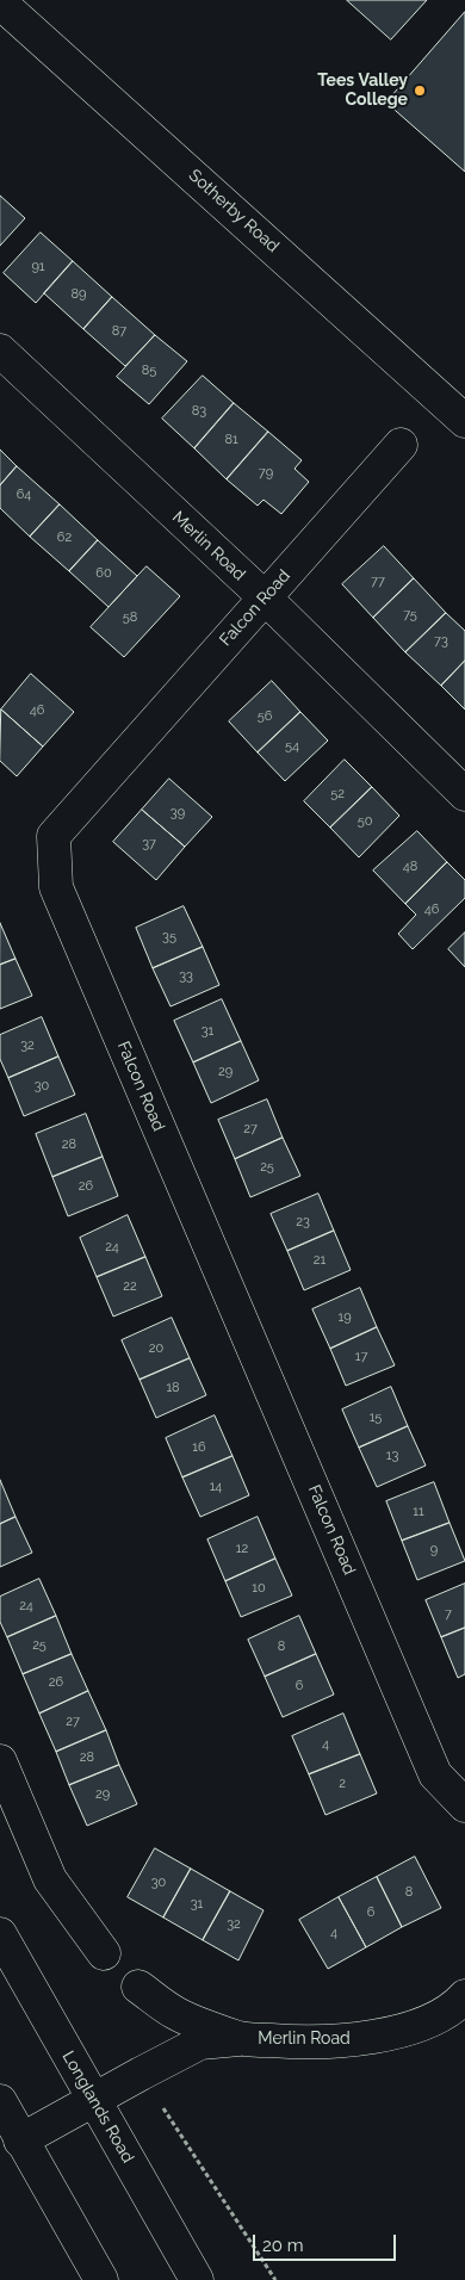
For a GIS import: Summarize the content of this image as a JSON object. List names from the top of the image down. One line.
{"streets":{"street":["Sotherby Road","Merlin Road","Falcon Road","Longlands Road"]},"crossings":[["Merlin Road","Falcon Road"],["Merlin Road","Longlands Road"]],"places":["Tees Valley College"],"house_numbers":["91","89","87","85","83","81","79","64","62","60","77","75","58","73","46","56","54","52","39","50","37","48","46","35","33","31","32","29","30","27","28","25","26","23","24","21","22","19","20","17","18","15","16","13","14","11","12","9","10","24","7","25","8","26","6","27","4","28","2","29","30","8","31","6","32","4"],"scale_bar":"20 m"}
